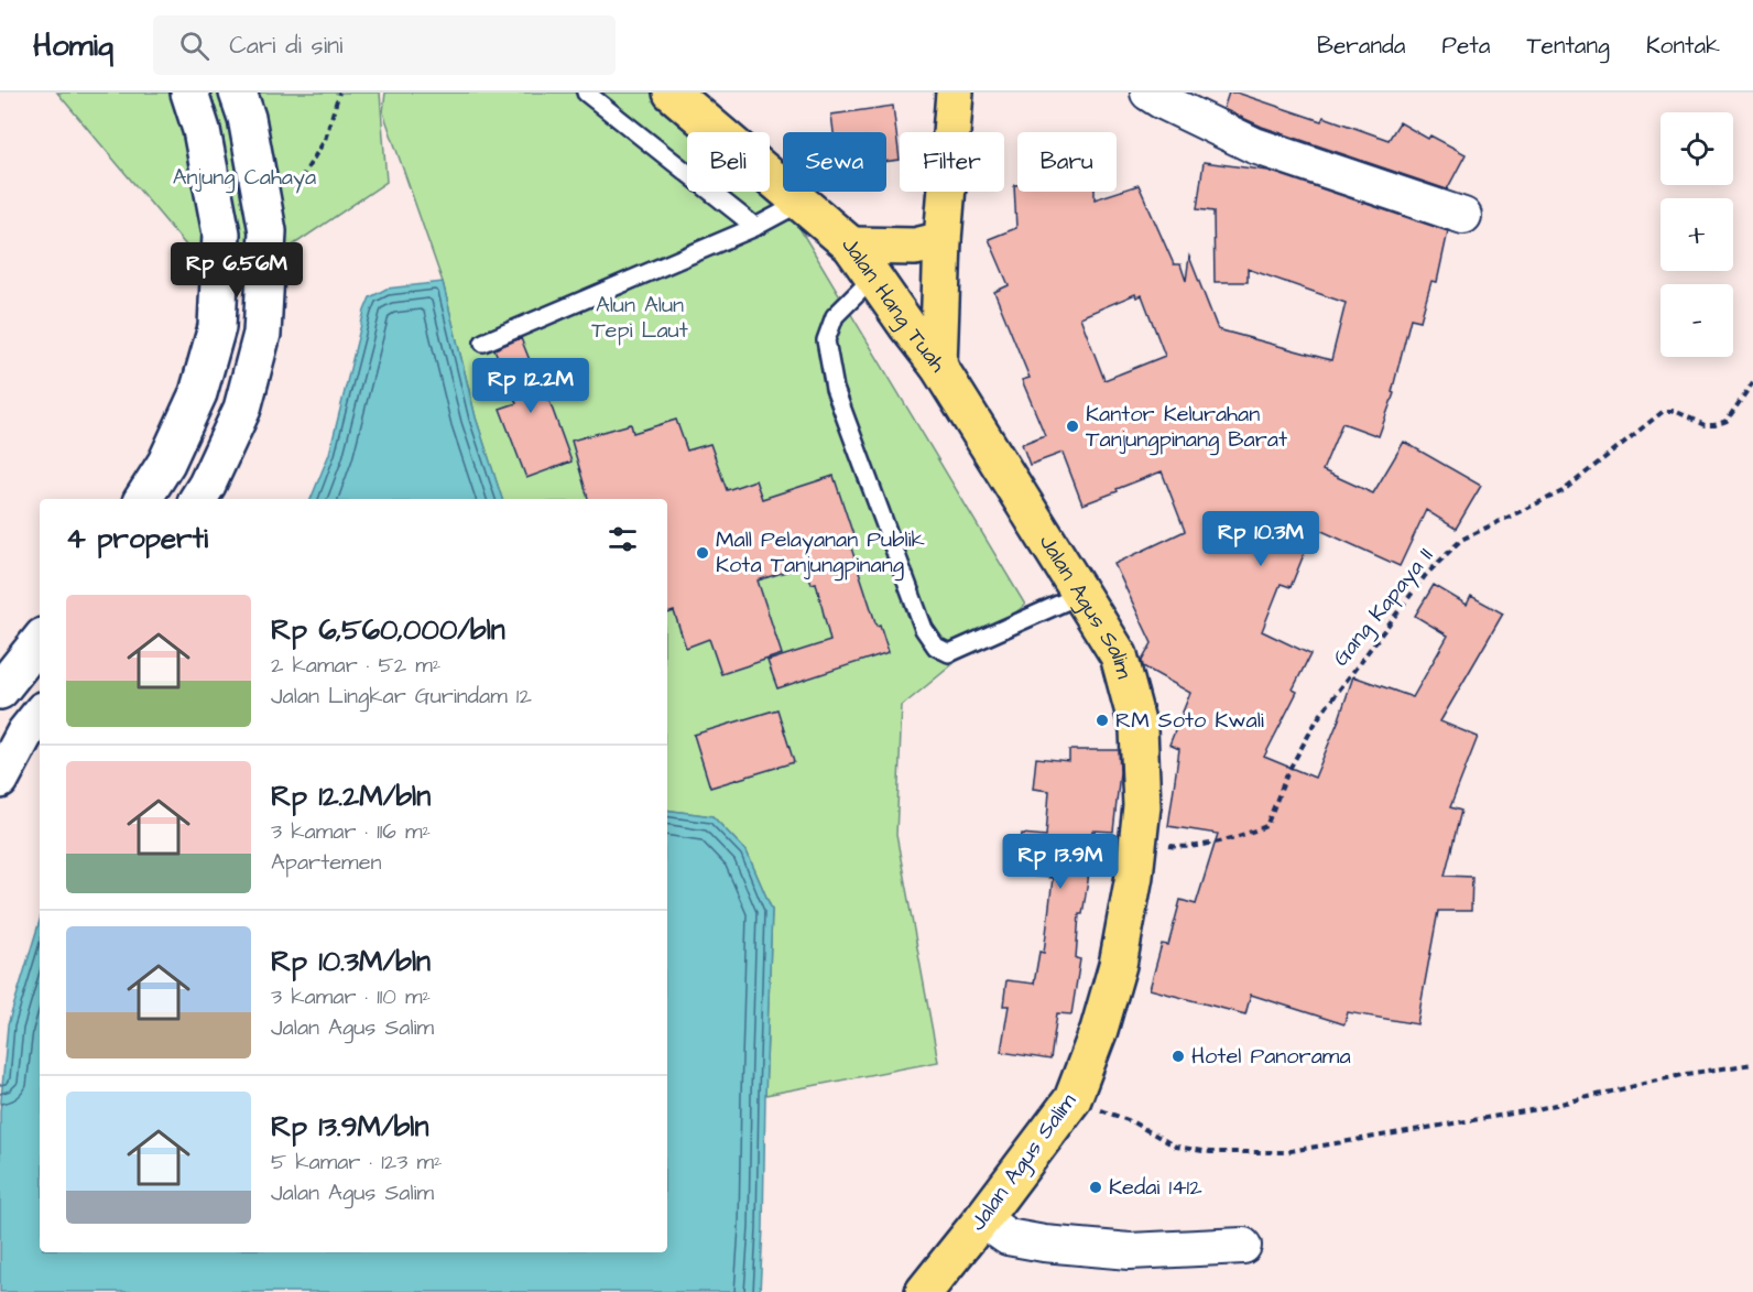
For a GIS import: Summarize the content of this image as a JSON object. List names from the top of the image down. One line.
{"streets":{"highway":["Jalan Hang Tuah","Jalan Agus Salim"],"path":["Gang Kapaya II"]},"crossings":[["Jalan Hang Tuah","Jalan Agus Salim"],["Gang Kapaya II","Jalan Agus Salim"]],"parks":["Anjung Cahaya","Alun Alun Tepi Laut"],"places":["Kantor Kelurahan Tanjungpinang Barat","Mall Pelayanan Publik Kota Tanjungpinang","RM Soto Kwali","Hotel Panorama","Kedai 1412"],"page":{"header":"Homiq","search":"Cari di sini","nav":["Beranda","Peta","Tentang","Kontak"],"map_buttons":["+","−"],"chip":["Beli","Sewa","Filter","Baru"],"price":["Rp 6.56M","Rp 12.2M","Rp 10.3M","Rp 13.9M"],"heading":"4 properti","list":[{"name":"Rp 6,560,000/bln","note":"2 kamar · 52 m² · Jalan Lingkar Gurindam 12"},{"name":"Rp 12.2M/bln","note":"3 kamar · 116 m² · Apartemen"},{"name":"Rp 10.3M/bln","note":"3 kamar · 110 m² · Jalan Agus Salim"},{"name":"Rp 13.9M/bln","note":"5 kamar · 123 m² · Jalan Agus Salim"}]}}
